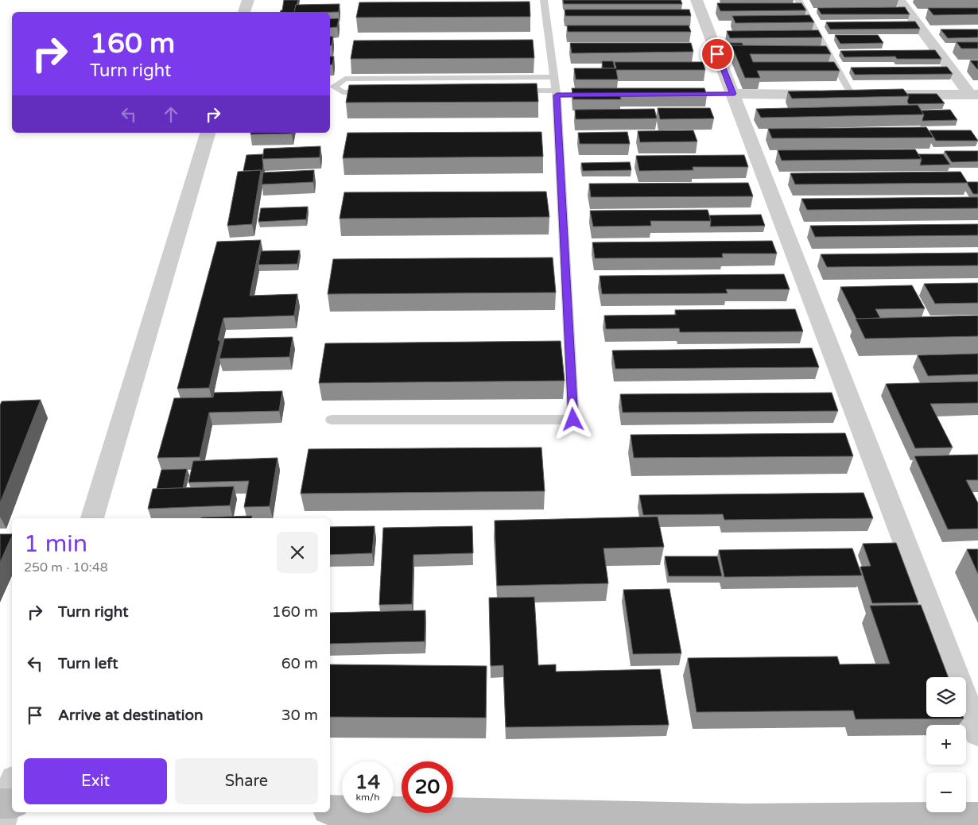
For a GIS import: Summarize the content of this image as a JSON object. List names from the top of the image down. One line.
{"page":{"turn":["160 m","Turn right"],"heading":["1 min","250 m · 10:48"],"list":[{"name":"Turn right","value":"160 m"},{"name":"Turn left","value":"60 m"},{"name":"Arrive at destination","value":"30 m"}],"map_buttons":["+","−"],"buttons":["Exit","Share"],"speed":"14 km/h","limit":"20"}}
